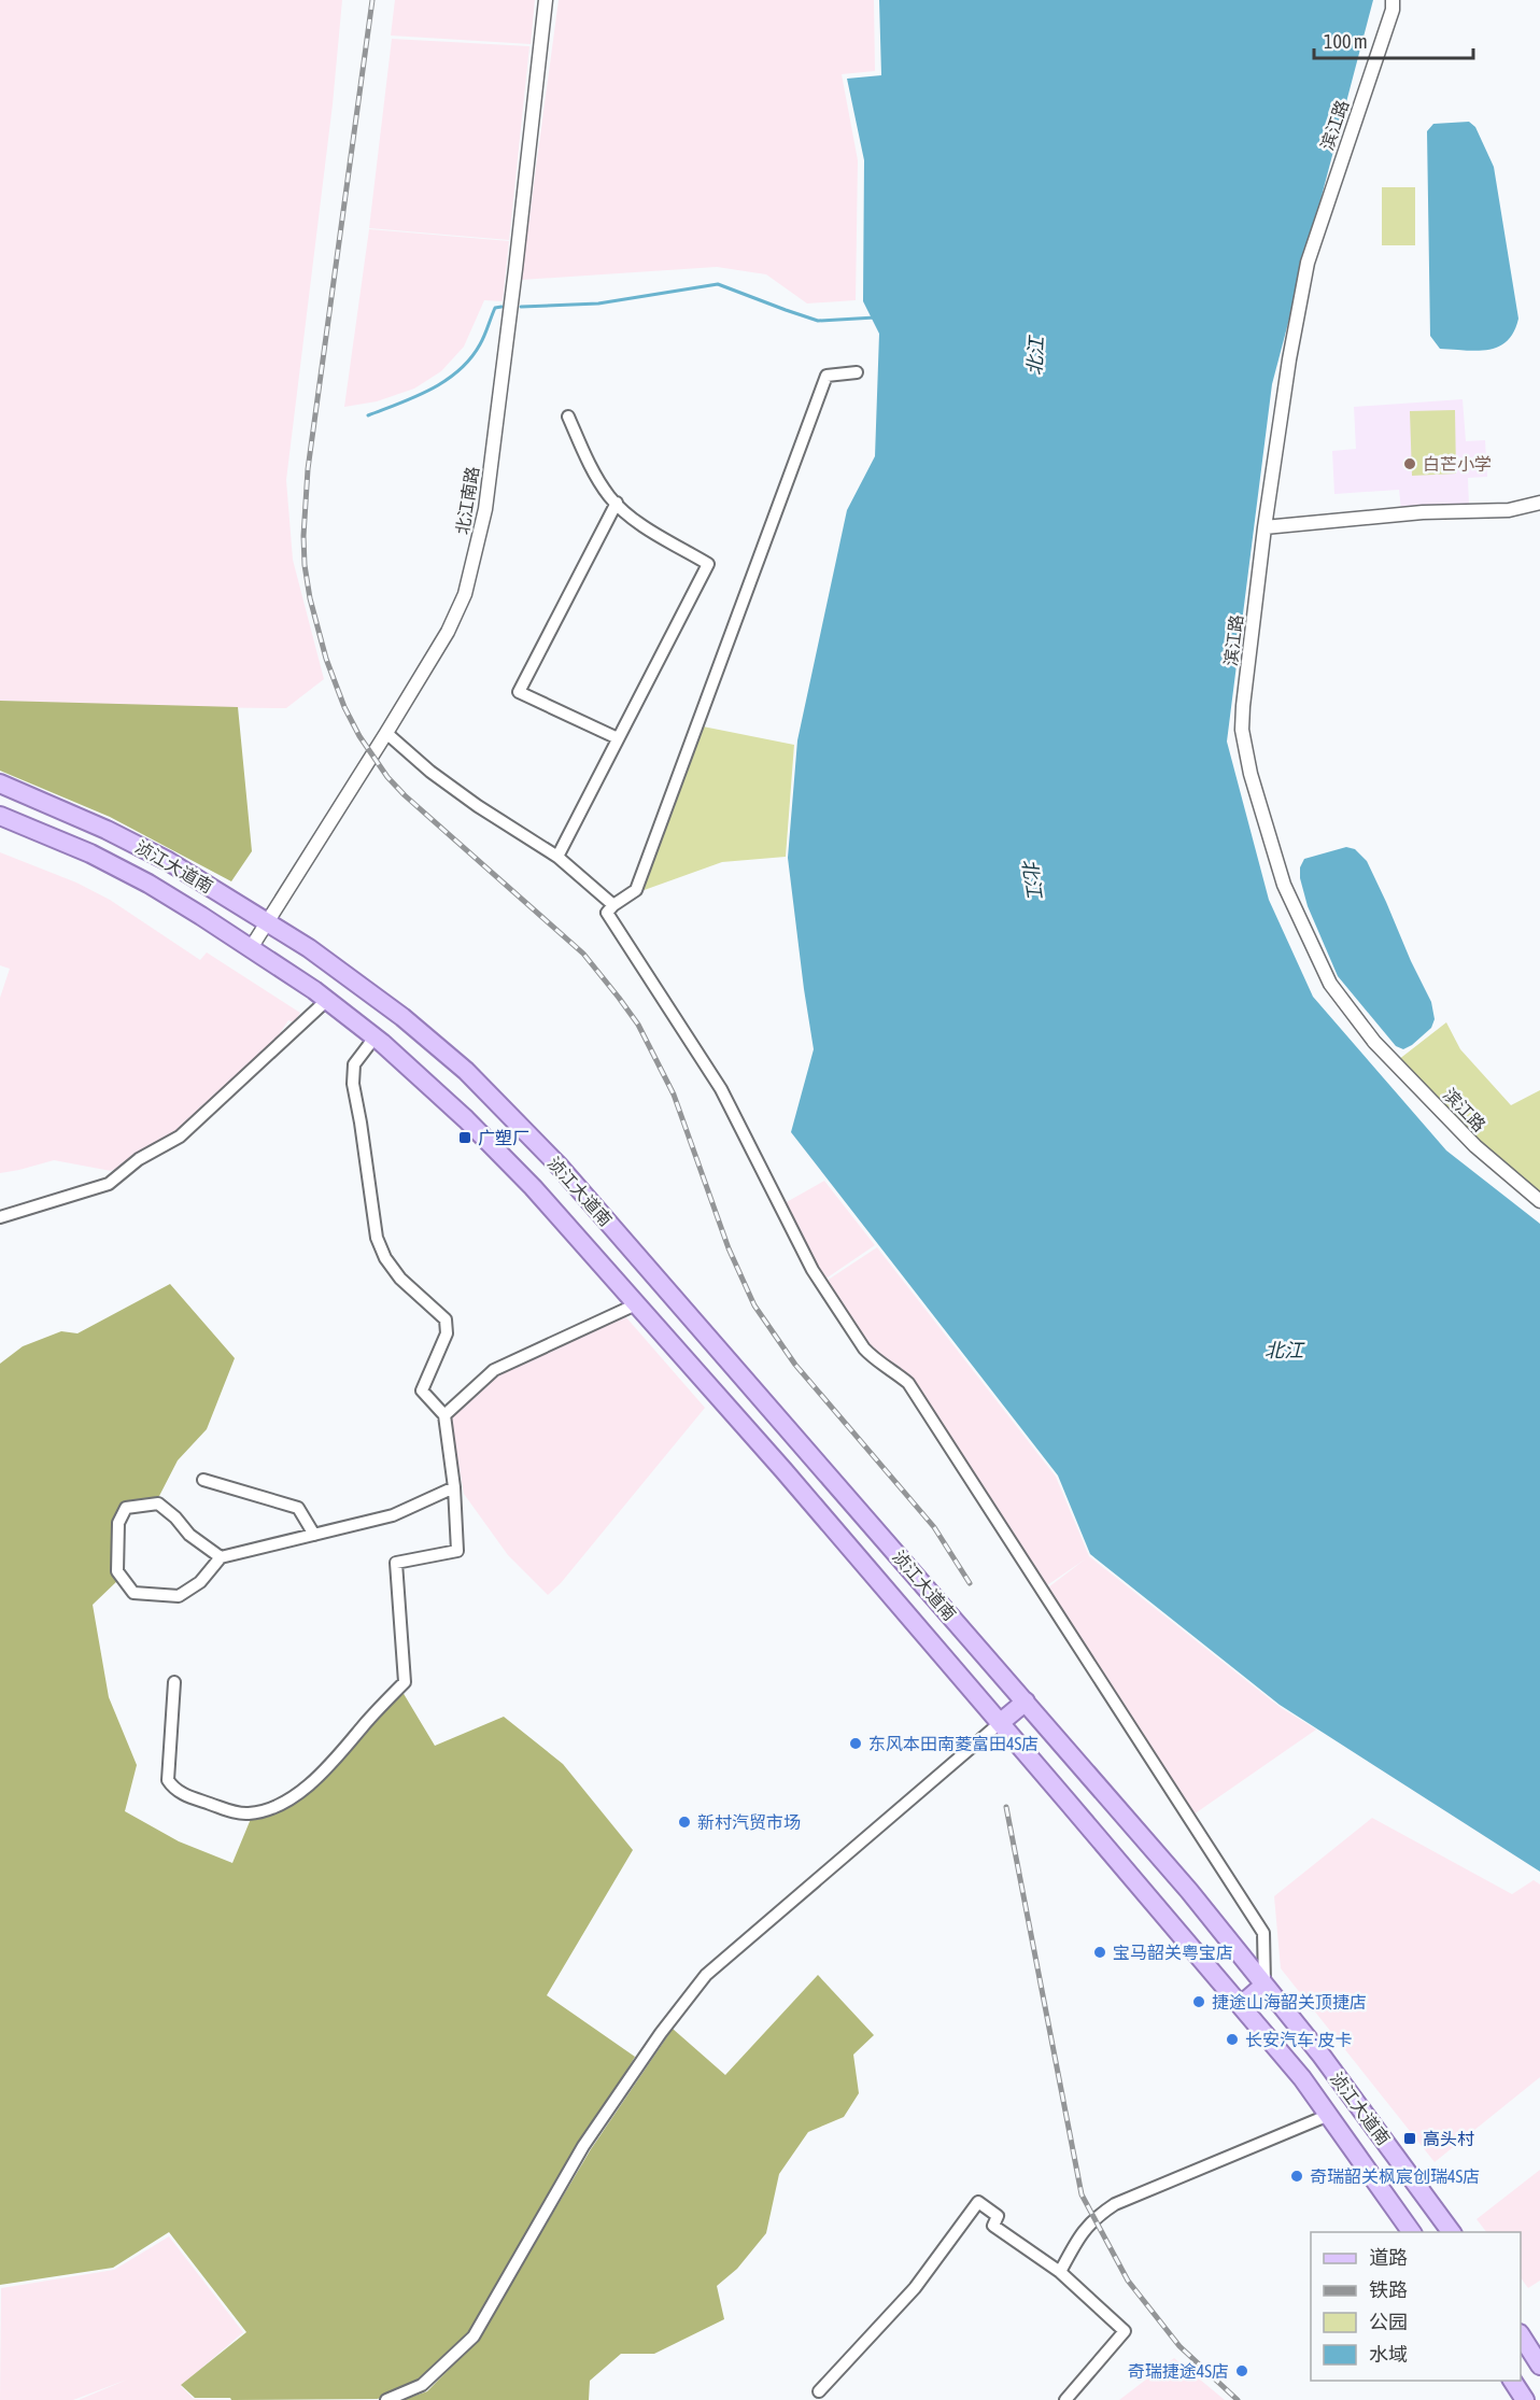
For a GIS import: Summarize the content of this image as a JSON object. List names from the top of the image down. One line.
{"streets":{"main road":["浈江大道南"],"street":["滨江路","北江南路"]},"crossings":[["北江南路","浈江大道南"]],"water":["北江"],"places":{"other":["白芒小学","东风本田南菱富田4S店","新村汽贸市场","宝马韶关粤宝店","捷途山海韶关顶捷店","长安汽车·皮卡","奇瑞韶关枫宸创瑞4S店","奇瑞捷途4S店"],"transit":["广塑厂","高头村"]},"legend":["道路","铁路","公园","水域"],"scale_bar":"100 m"}
